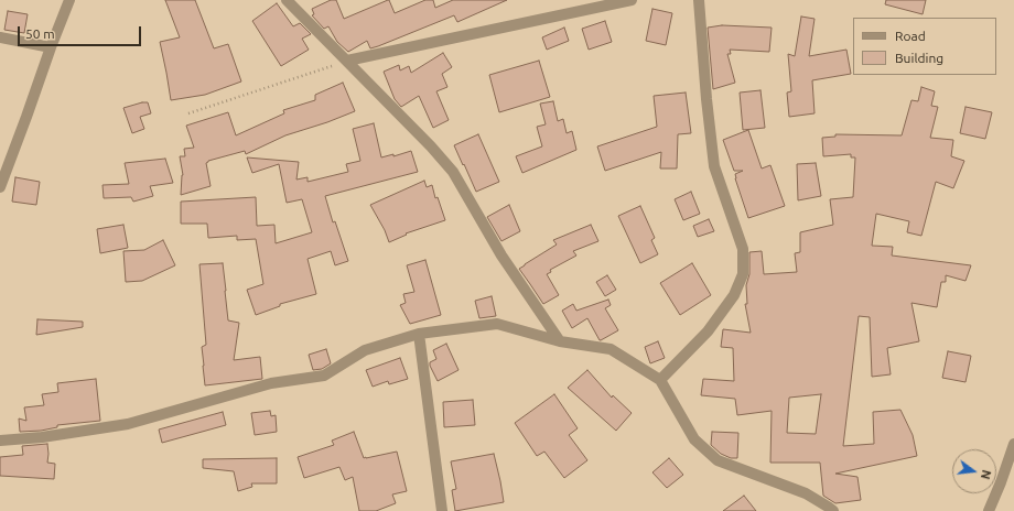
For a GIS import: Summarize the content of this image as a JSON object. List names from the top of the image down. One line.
{"legend":["Road","Building"],"scale_bar":"50 m","north":"right"}
